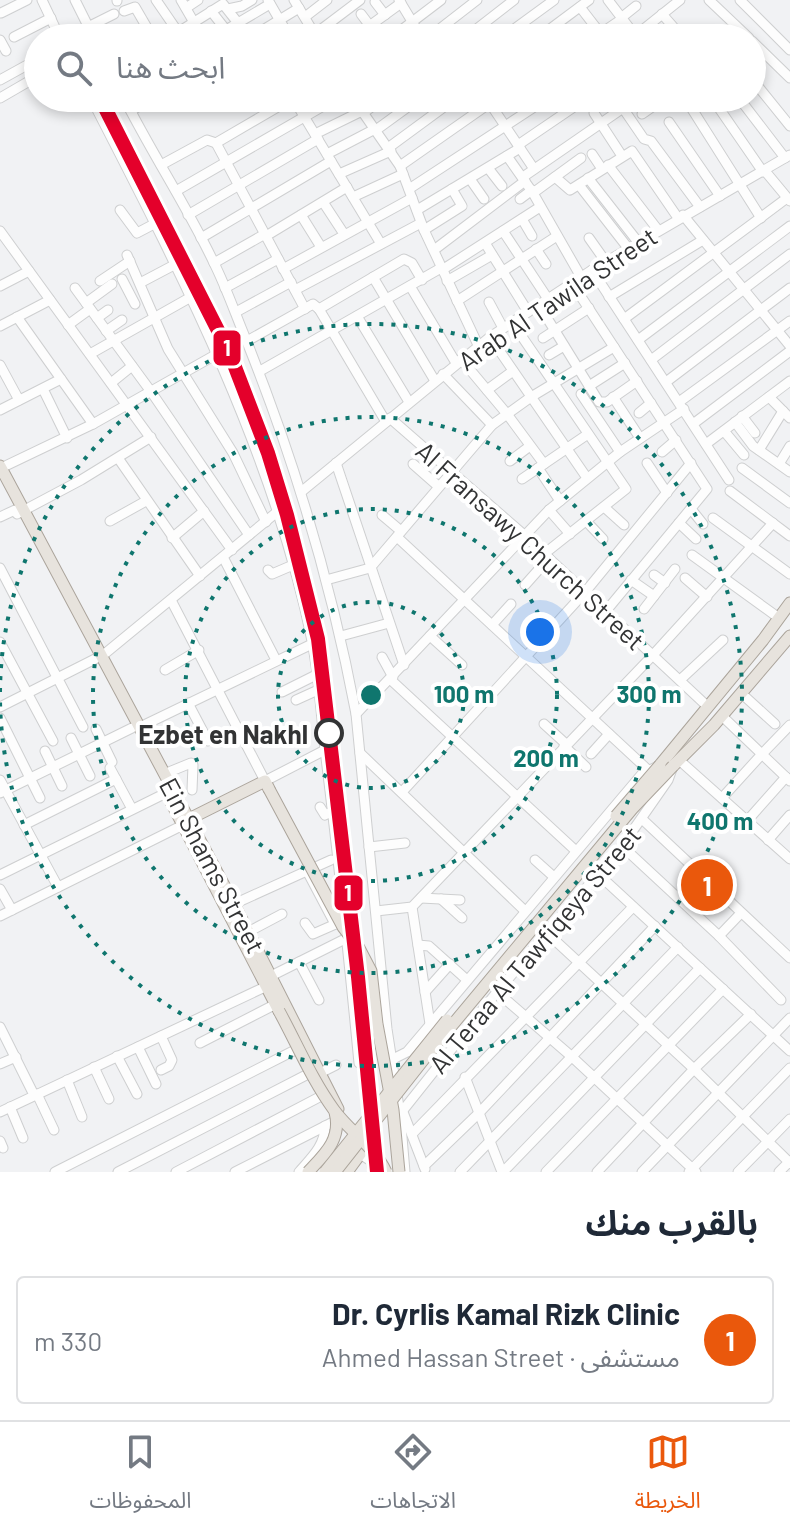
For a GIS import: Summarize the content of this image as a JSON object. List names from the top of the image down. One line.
{"streets":{"main road":["Ein Shams Street","Al Teraa Al Tawfiqeya Street"],"street":["Arab Al Tawila Street","Al Fransawy Church Street"]},"crossings":[["Arab Al Tawila Street","Al Fransawy Church Street"]],"places":["Ezbet en Nakhl"],"lines":["transit line 1"],"page":{"search":"ابحث هنا","pins":"1","heading":"بالقرب منك","list":[{"mark":"1","name":"Dr. Cyrlis Kamal Rizk Clinic","note":"مستشفى · Ahmed Hassan Street","value":"330 m"}],"nav":["الخريطة","الاتجاهات","المحفوظات"]},"rings":["100 m","300 m","200 m","400 m"]}
